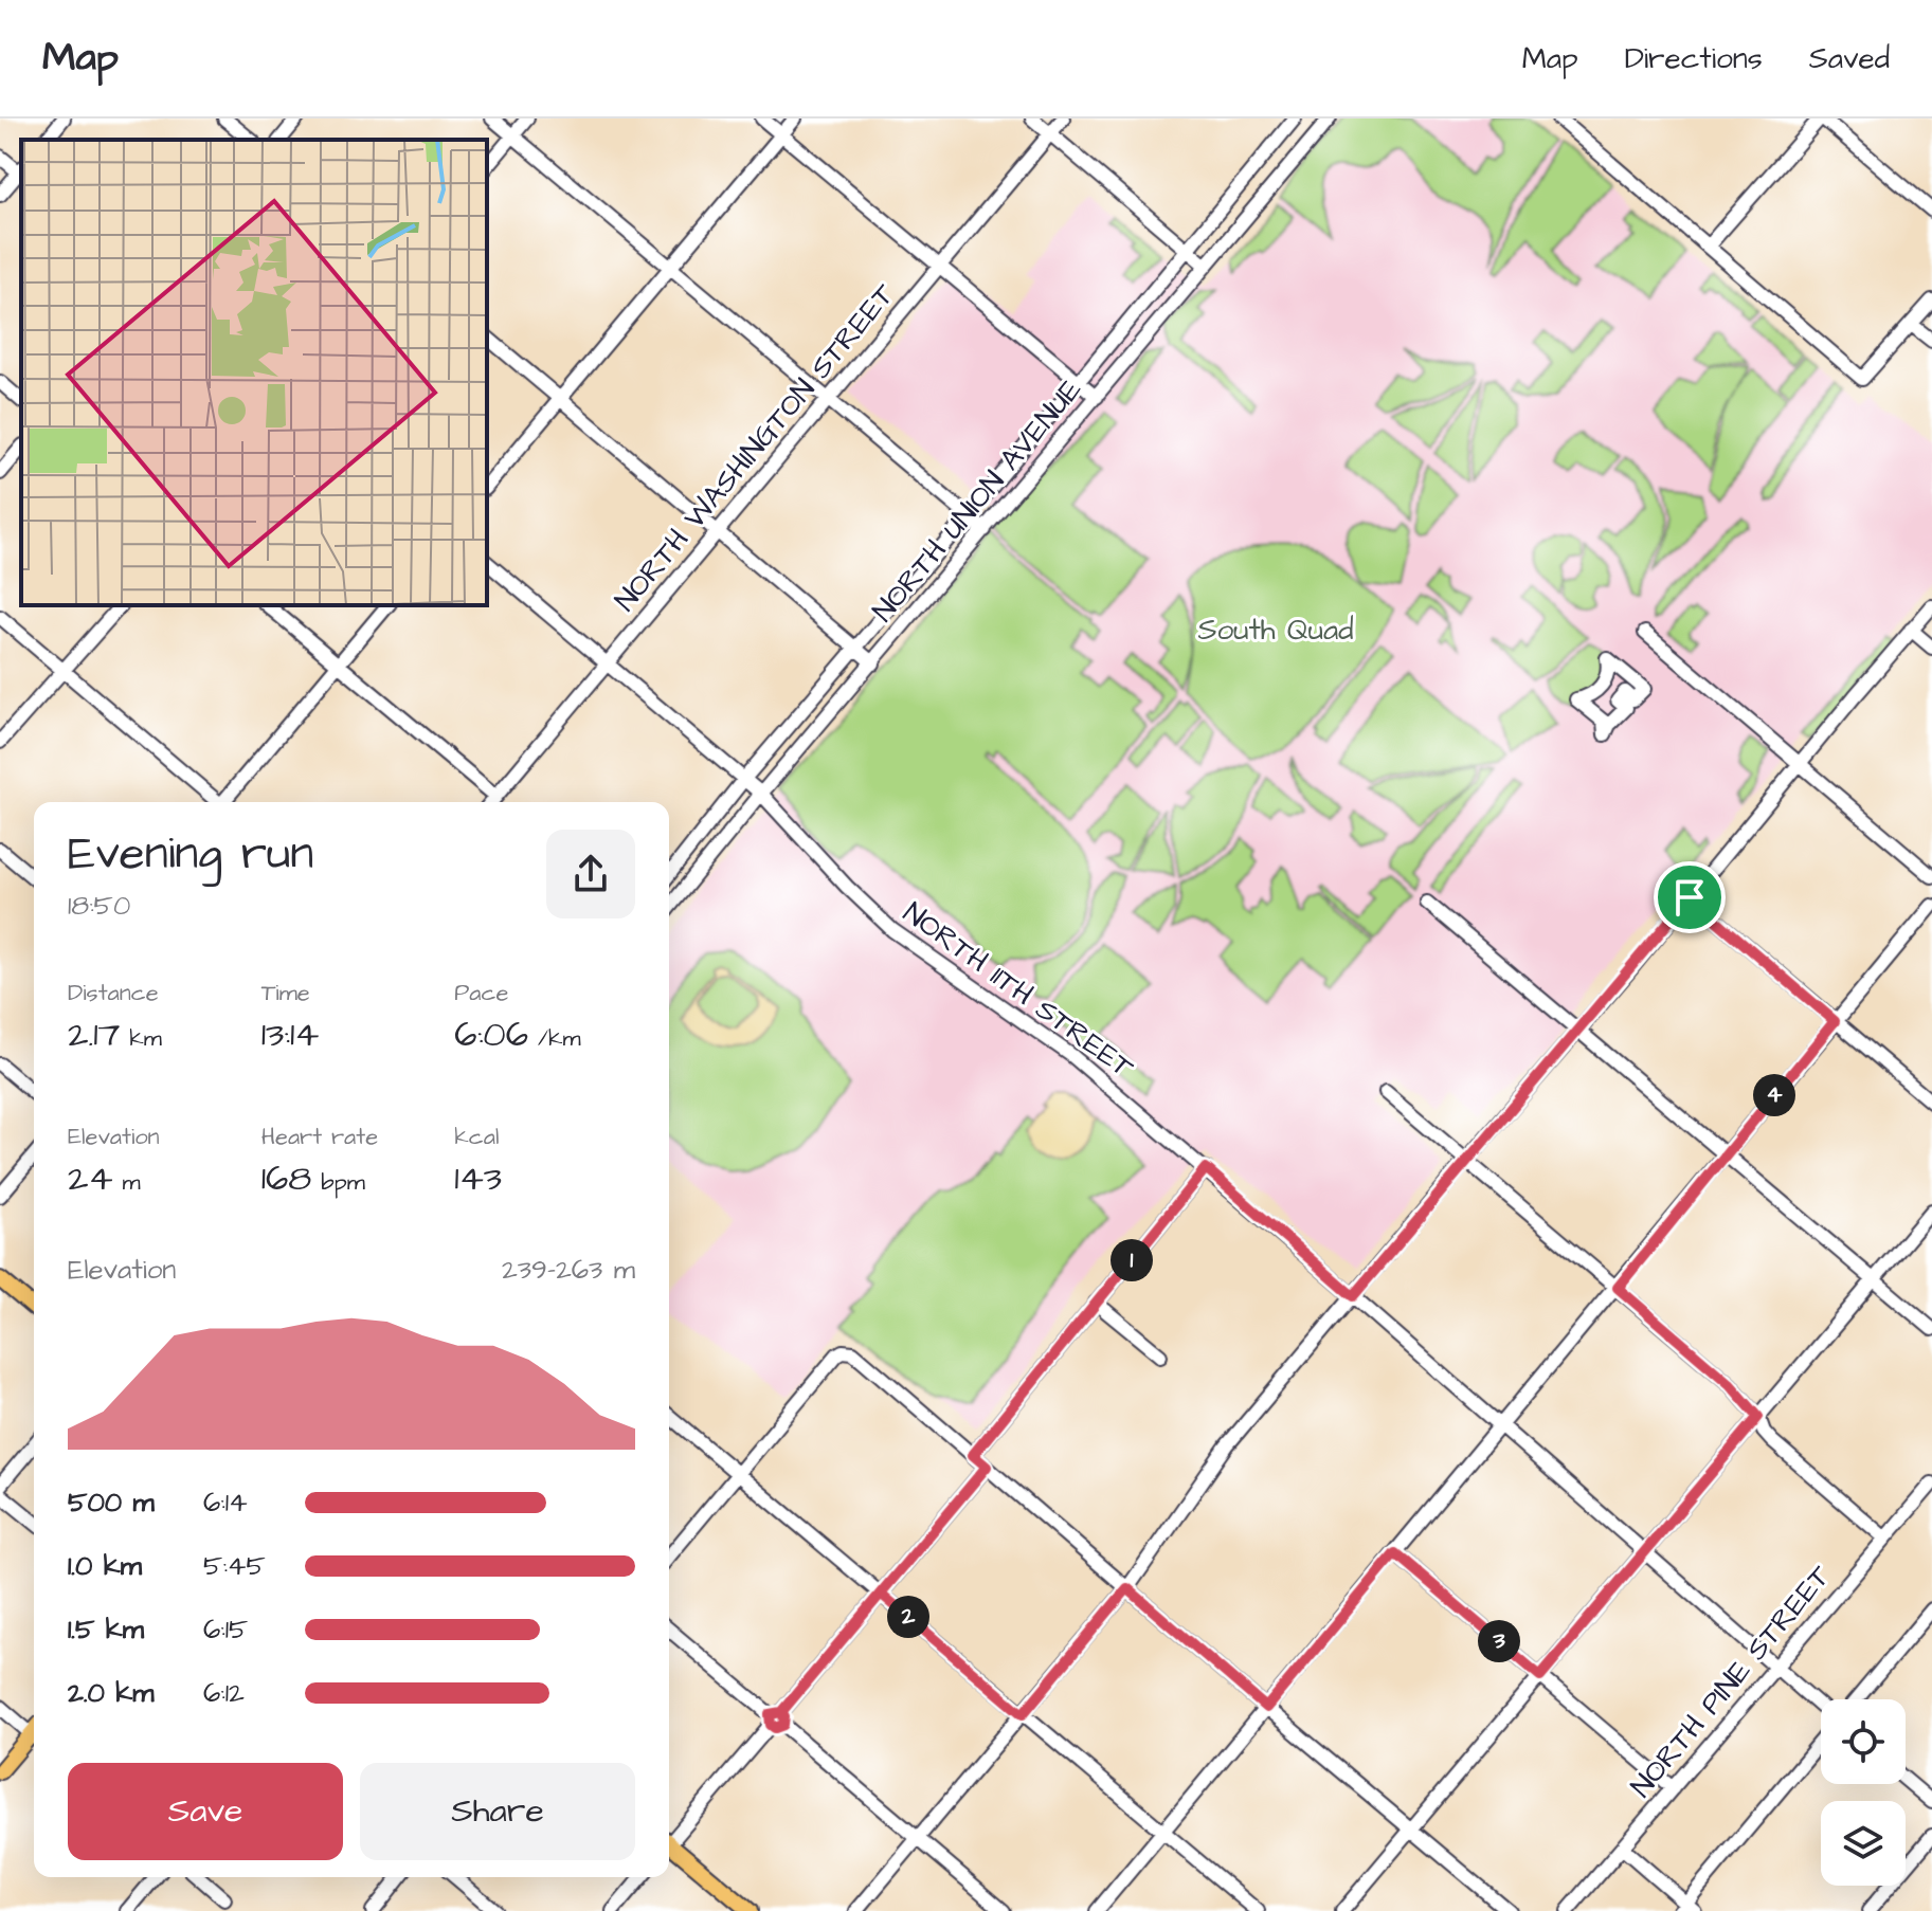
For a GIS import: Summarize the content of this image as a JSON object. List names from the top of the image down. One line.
{"streets":{"street":["NORTH WASHINGTON STREET","NORTH UNION AVENUE","NORTH 11TH STREET","NORTH PINE STREET"]},"crossings":[["NORTH WASHINGTON STREET","NORTH 11TH STREET"],["NORTH UNION AVENUE","NORTH 11TH STREET"],["NORTH 11TH STREET","NORTH PINE STREET"]],"parks":["South Quad"],"page":{"header":"Map","nav":["Map","Directions","Saved"],"heading":["Evening run","18:50"],"stats":[["Distance","2.17 km"],["Time","13:14"],["Pace","6:06 /km"],["Elevation","24 m"],["Heart rate","168 bpm"],["kcal","143"]],"pins":["4","1","2","3"],"chart":["Elevation","239–263 m"],"list":[{"name":"500 m","note":"6:14"},{"name":"1.0 km","note":"5:45"},{"name":"1.5 km","note":"6:15"},{"name":"2.0 km","note":"6:12"}],"buttons":["Save","Share"]}}
